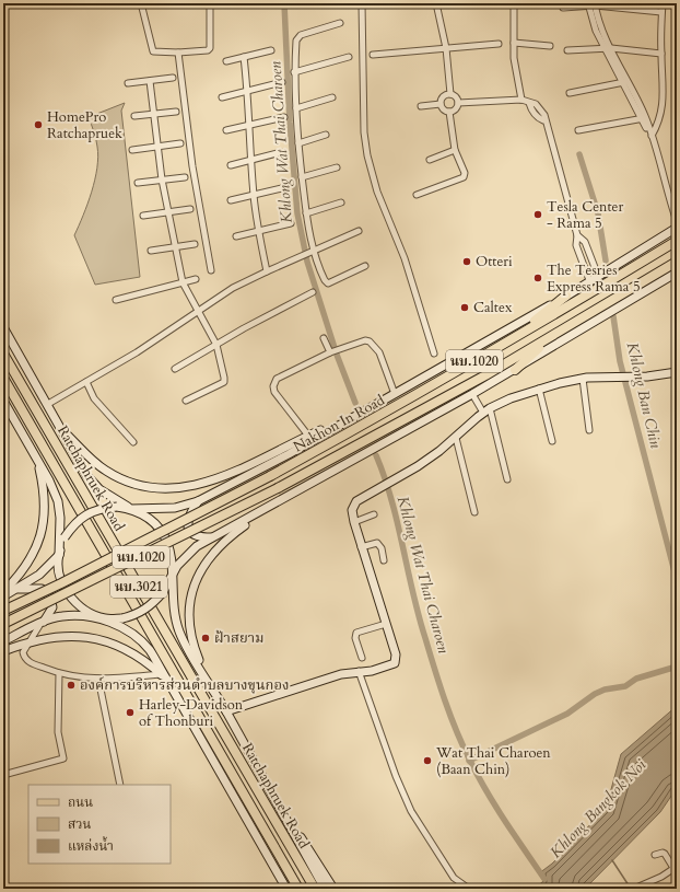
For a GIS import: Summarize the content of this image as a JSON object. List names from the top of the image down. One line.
{"streets":{"main road":["นบ.1020","Nakhon In Road","Ratchaphruek Road","นบ.3021"]},"crossings":[["นบ.1020","Nakhon In Road"],["นบ.1020","นบ.3021"],["Nakhon In Road","นบ.3021"]],"water":["Khlong Wat Thai Charoen","Khlong Ban Chin","Khlong Bangkok Noi"],"places":["HomePro Ratchapruek","Tesla Center - Rama 5","Otteri","The Tesries Express Rama 5","Caltex","ฝ้าสยาม","องค์การบริหารส่วนตำบลบางขุนกอง","Harley-Davidson of Thonburi","Wat Thai Charoen (Baan Chin)"],"legend":["ถนน","สวน","แหล่งน้ำ"]}
